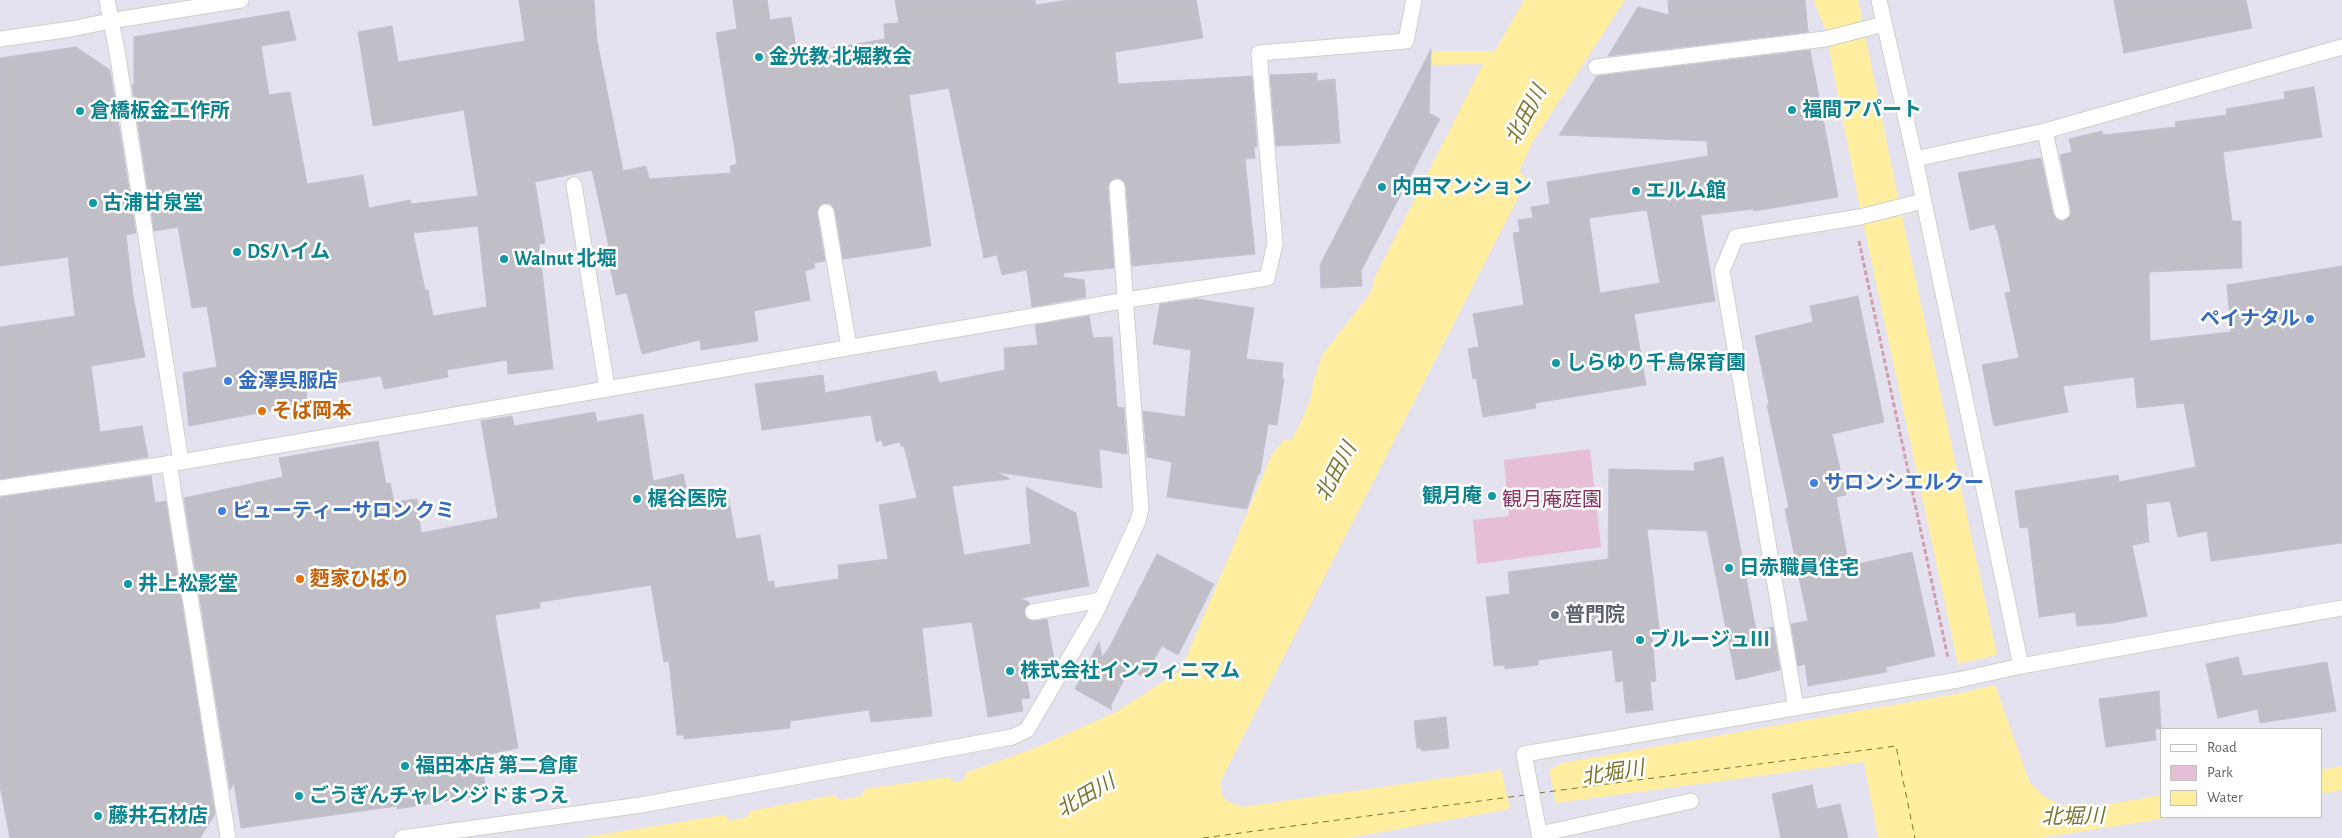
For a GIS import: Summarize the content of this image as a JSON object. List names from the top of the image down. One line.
{"water":["北田川","北堀川"],"parks":["観月庵庭園"],"places":["金光教 北堀教会","福間アパート","倉橋板金工作所","内田マンション","エルム館","古浦甘泉堂","DSハイム","Walnut 北堀","ペイナタル","しらゆり千鳥保育園","金澤呉服店","そば岡本","サロンシエルクー","観月庵","梶谷医院","ビューティーサロン クミ","日赤職員住宅","麪家ひばり","井上松影堂","普門院","ブルージュⅢ","株式会社インフィニマム","福田本店 第二倉庫","ごうぎんチャレンジドまつえ","藤井石材店"],"legend":["Road","Park","Water"]}
